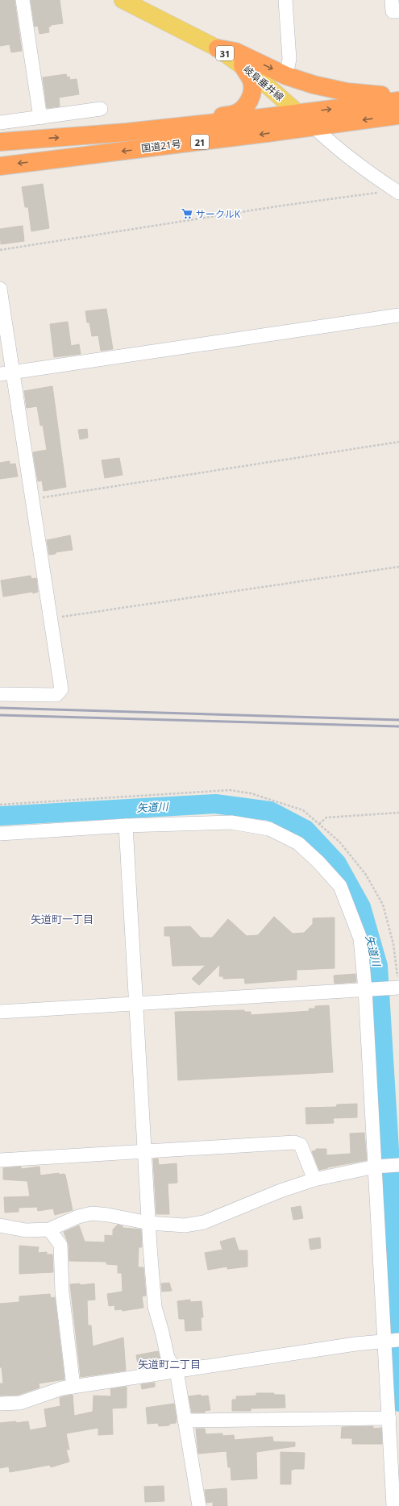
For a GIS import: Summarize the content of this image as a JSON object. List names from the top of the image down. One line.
{"streets":{"highway":["21","国道21号"],"main road":["31","岐阜垂井線"]},"crossings":[["岐阜垂井線","21"],["岐阜垂井線","国道21号"],["21","国道21号"]],"districts":["矢道町一丁目","矢道町二丁目"],"water":["矢道川"],"places":{"supermarket":["サークルK"]}}
